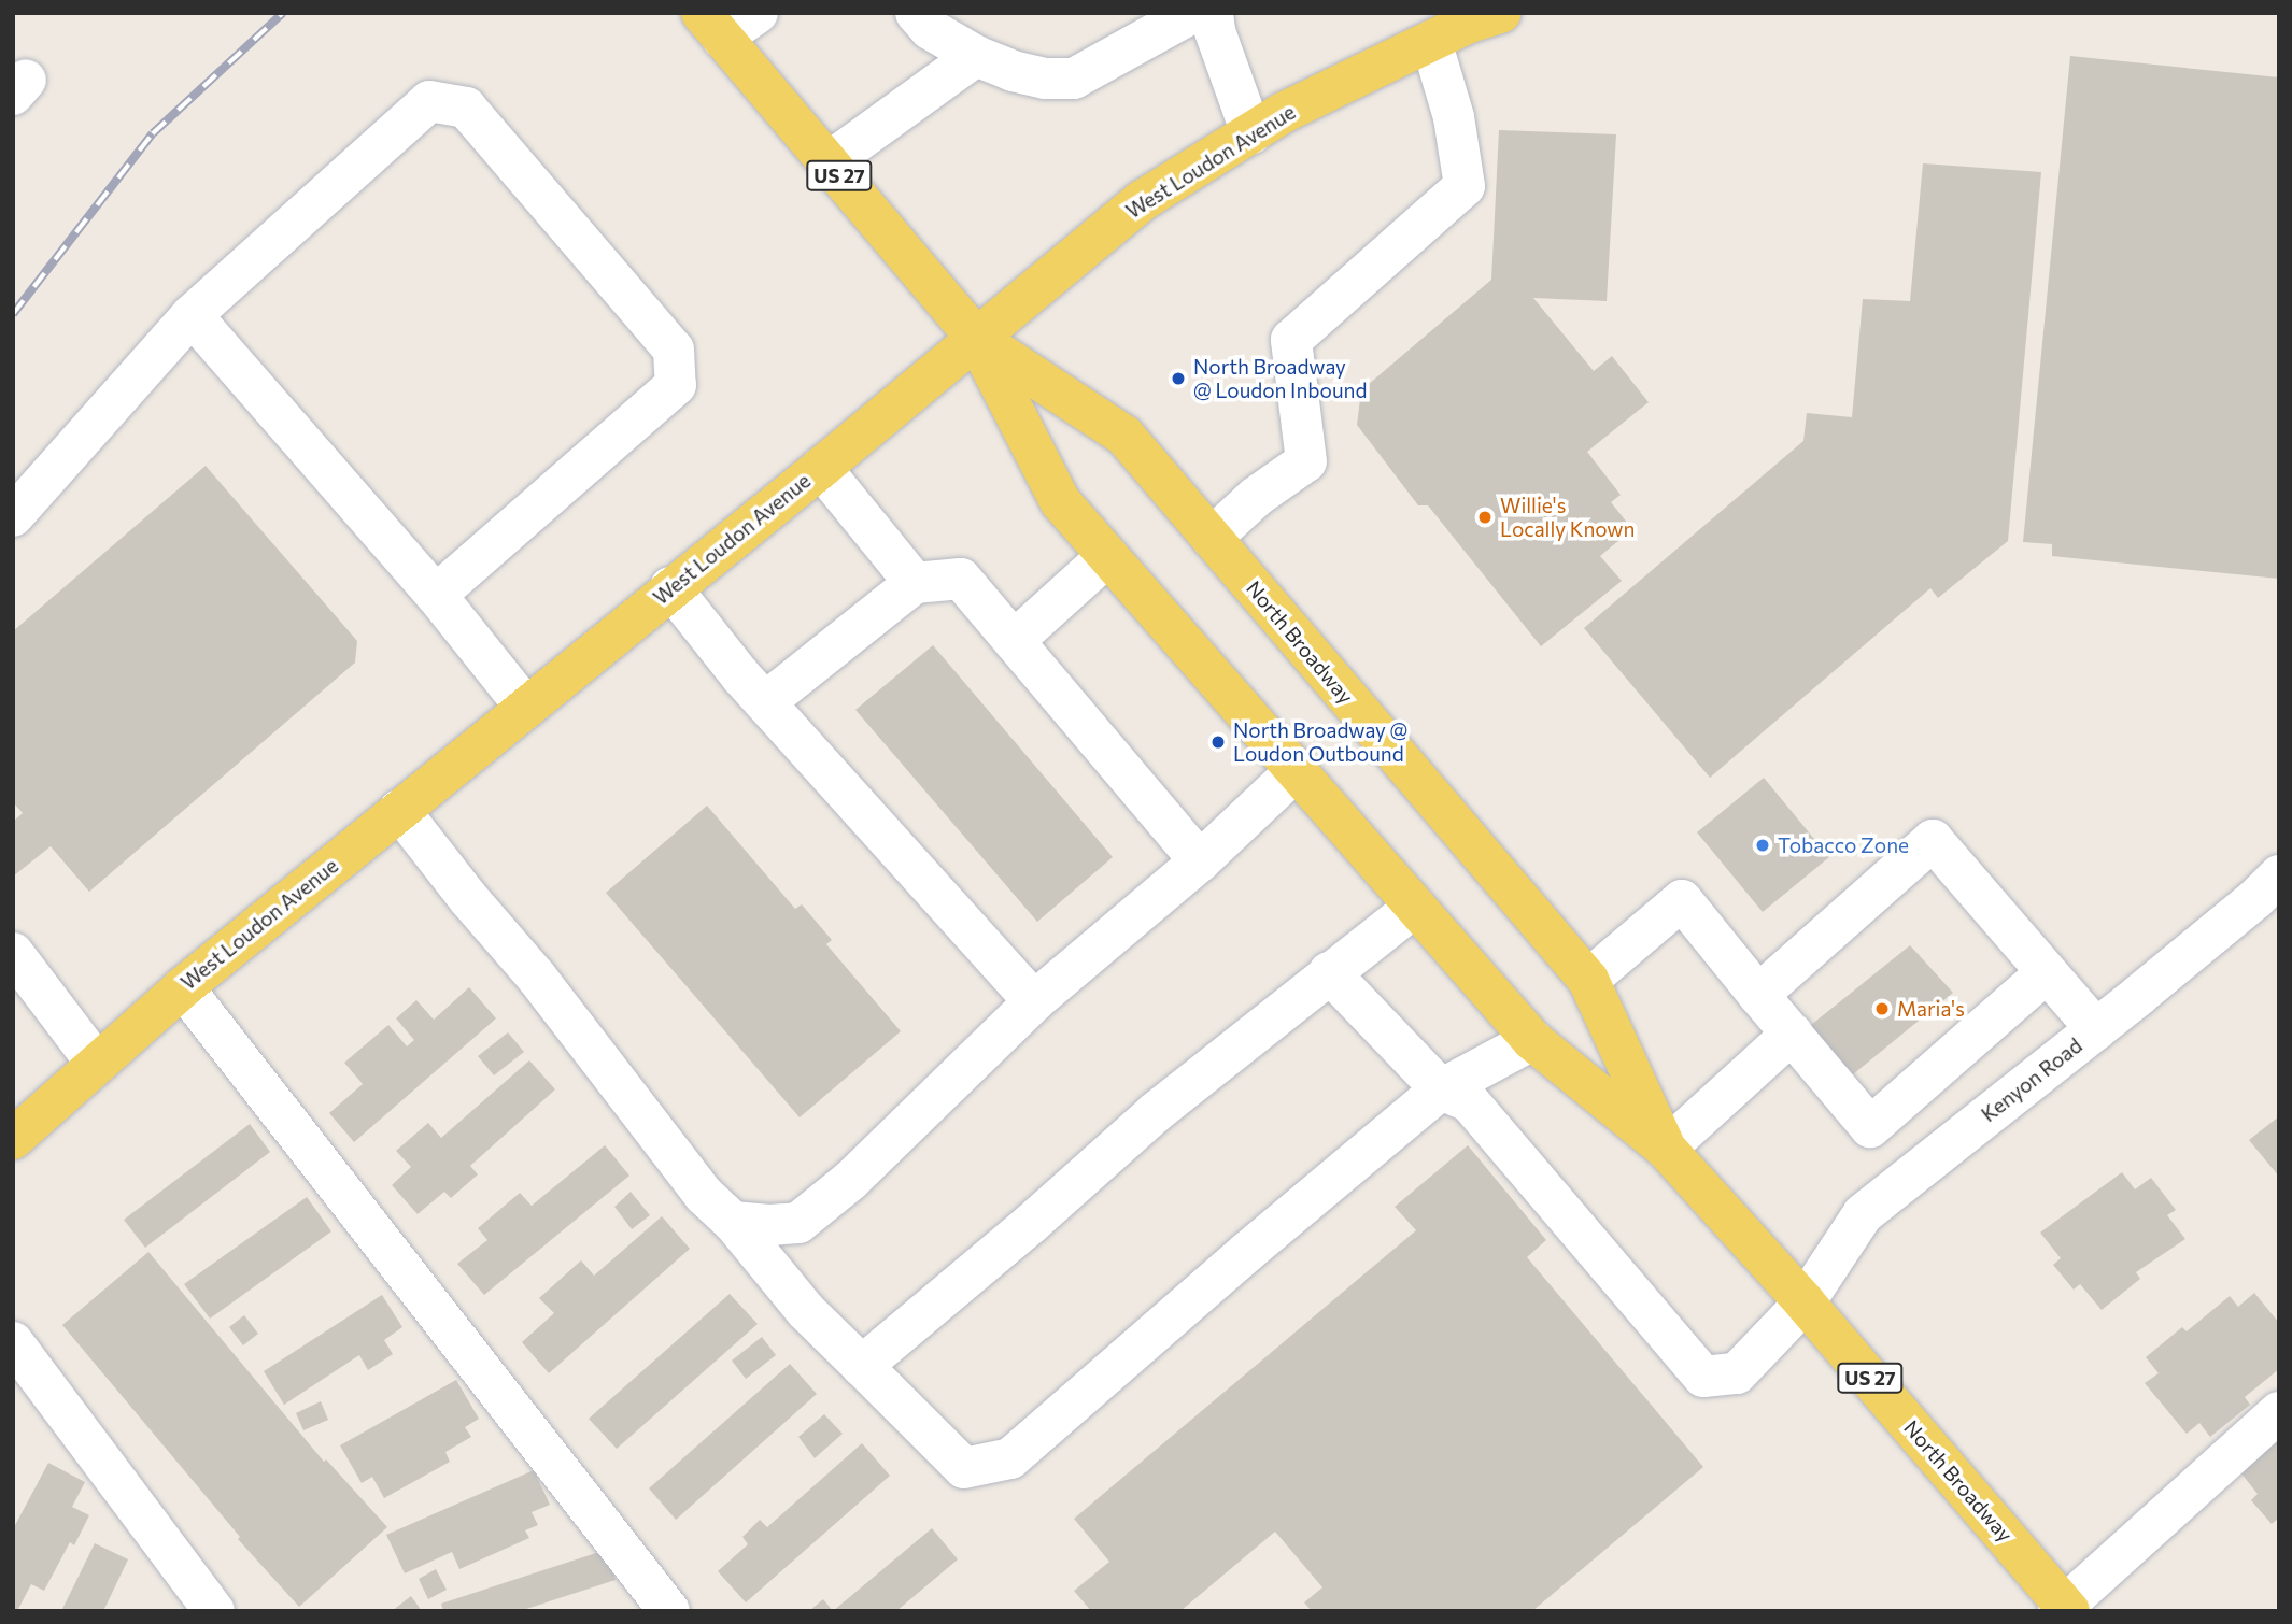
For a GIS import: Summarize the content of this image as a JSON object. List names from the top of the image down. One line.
{"streets":{"main road":["West Loudon Avenue","US 27","North Broadway"],"street":["Kenyon Road"]},"crossings":[["West Loudon Avenue","North Broadway"],["North Broadway","Kenyon Road"]],"places":["North Broadway @ Loudon Inbound","Willie's Locally Known","North Broadway @ Loudon Outbound","Tobacco Zone","Maria's"]}
